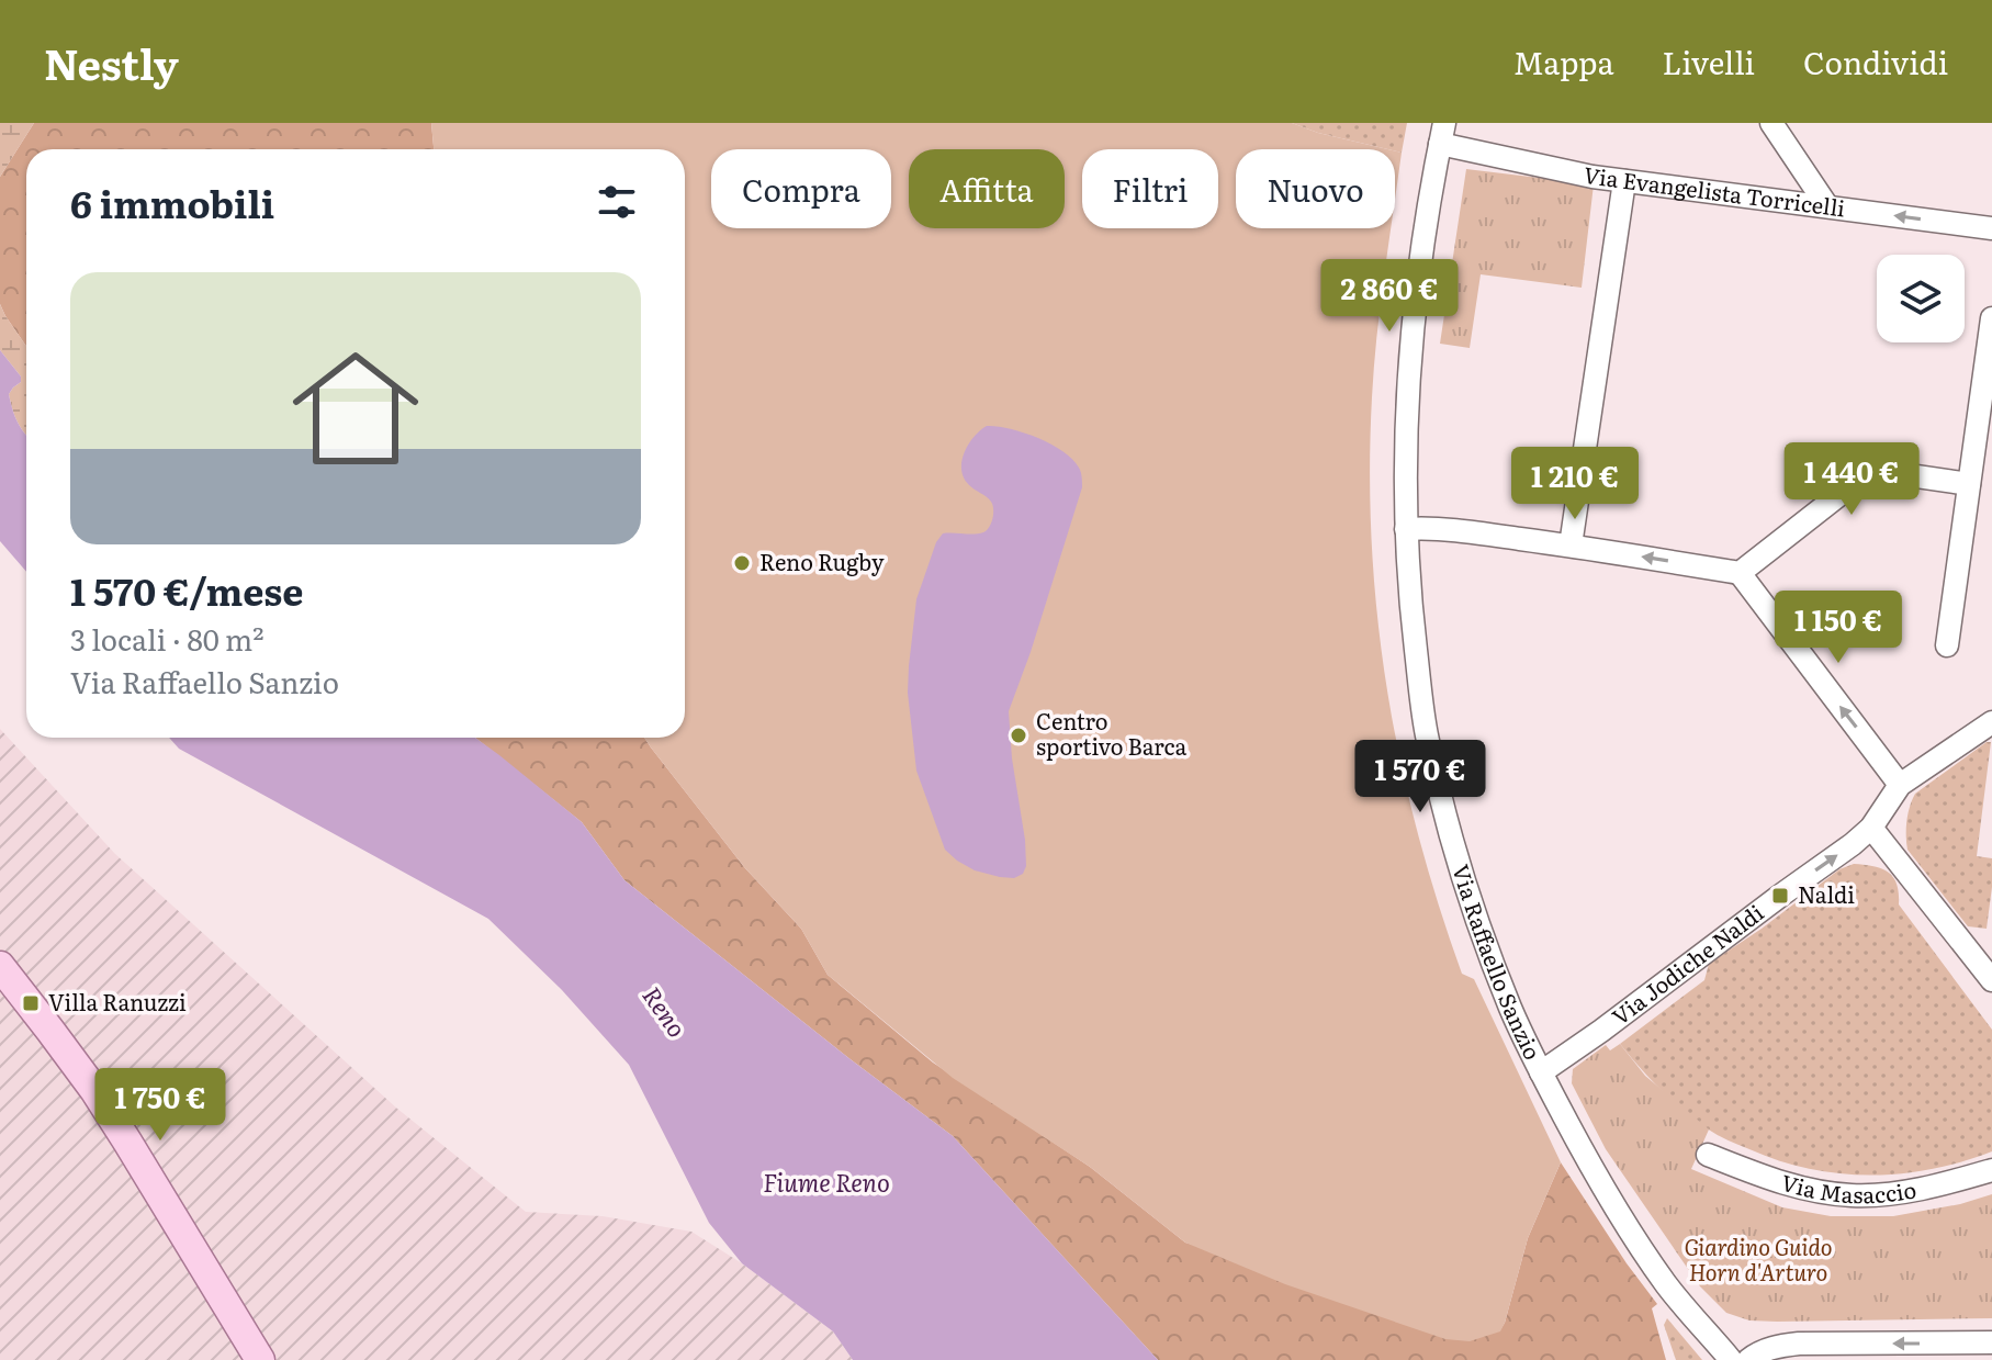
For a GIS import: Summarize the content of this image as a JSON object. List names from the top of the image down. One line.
{"streets":{"street":["Via Evangelista Torricelli","Via Raffaello Sanzio","Via Jodiche Naldi","Via Masaccio"]},"crossings":[["Via Evangelista Torricelli","Via Raffaello Sanzio"],["Via Raffaello Sanzio","Via Jodiche Naldi"]],"one_way":["Via Jodiche Naldi"],"water":["Reno","Fiume Reno"],"parks":["Giardino Guido Horn d'Arturo"],"places":{"other":["Reno Rugby","Centro sportivo Barca"],"transit":["Naldi","Villa Ranuzzi"]},"page":{"header":"Nestly","nav":["Mappa","Livelli","Condividi"],"chip":["Compra","Affitta","Filtri","Nuovo"],"heading":"6 immobili","list":[{"name":"1 570 €/mese","note":"3 locali · 80 m² · Via Raffaello Sanzio"}],"price":["2 860 €","1 440 €","1 210 €","1 150 €","1 570 €","1 750 €"]}}
